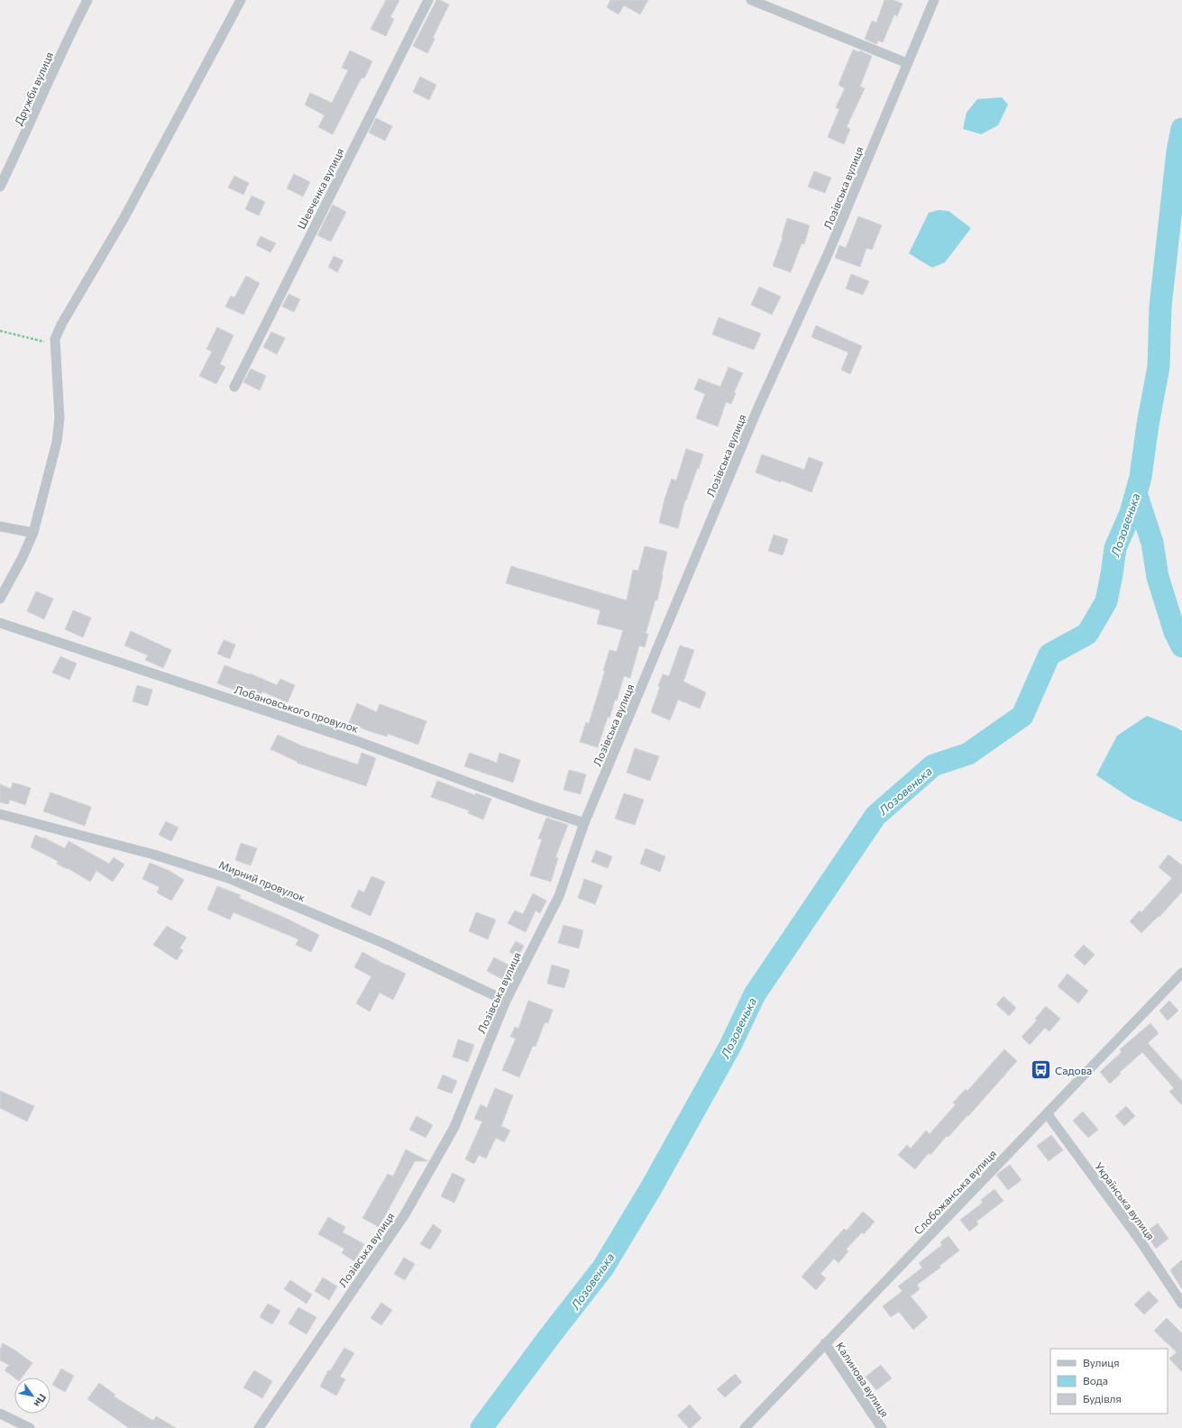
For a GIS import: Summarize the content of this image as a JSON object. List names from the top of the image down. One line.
{"streets":{"street":["Дружби вулиця","Лозівська вулиця","Шевченка вулиця","Лобановського провулок","Мирний провулок","Слобожанська вулиця","Українська вулиця","Калинова вулиця"]},"crossings":[["Лозівська вулиця","Лобановського провулок"],["Лозівська вулиця","Мирний провулок"],["Слобожанська вулиця","Українська вулиця"],["Слобожанська вулиця","Калинова вулиця"]],"water":["Лозовенька"],"places":{"bus stop":["Садова"]},"legend":["Вулиця","Вода","Будівля"],"north":"bottom right"}
